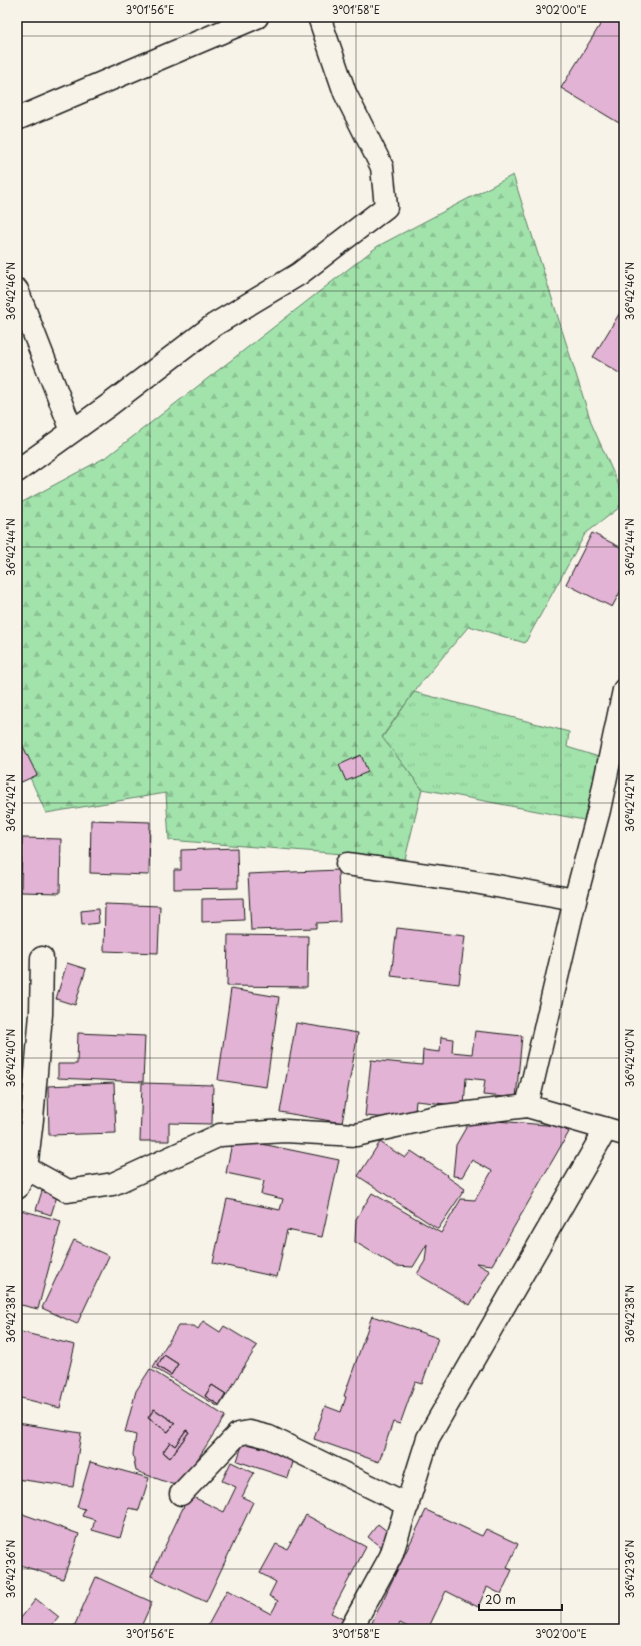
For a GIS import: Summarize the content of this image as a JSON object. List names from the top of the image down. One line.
{"scale_bar":"20 m","coordinates":["3°01'56\"E","3°01'58\"E","3°02'00\"E","36°42'46\"N","36°42'44\"N","36°42'42\"N","36°42'40\"N","36°42'38\"N","36°42'36\"N"]}
